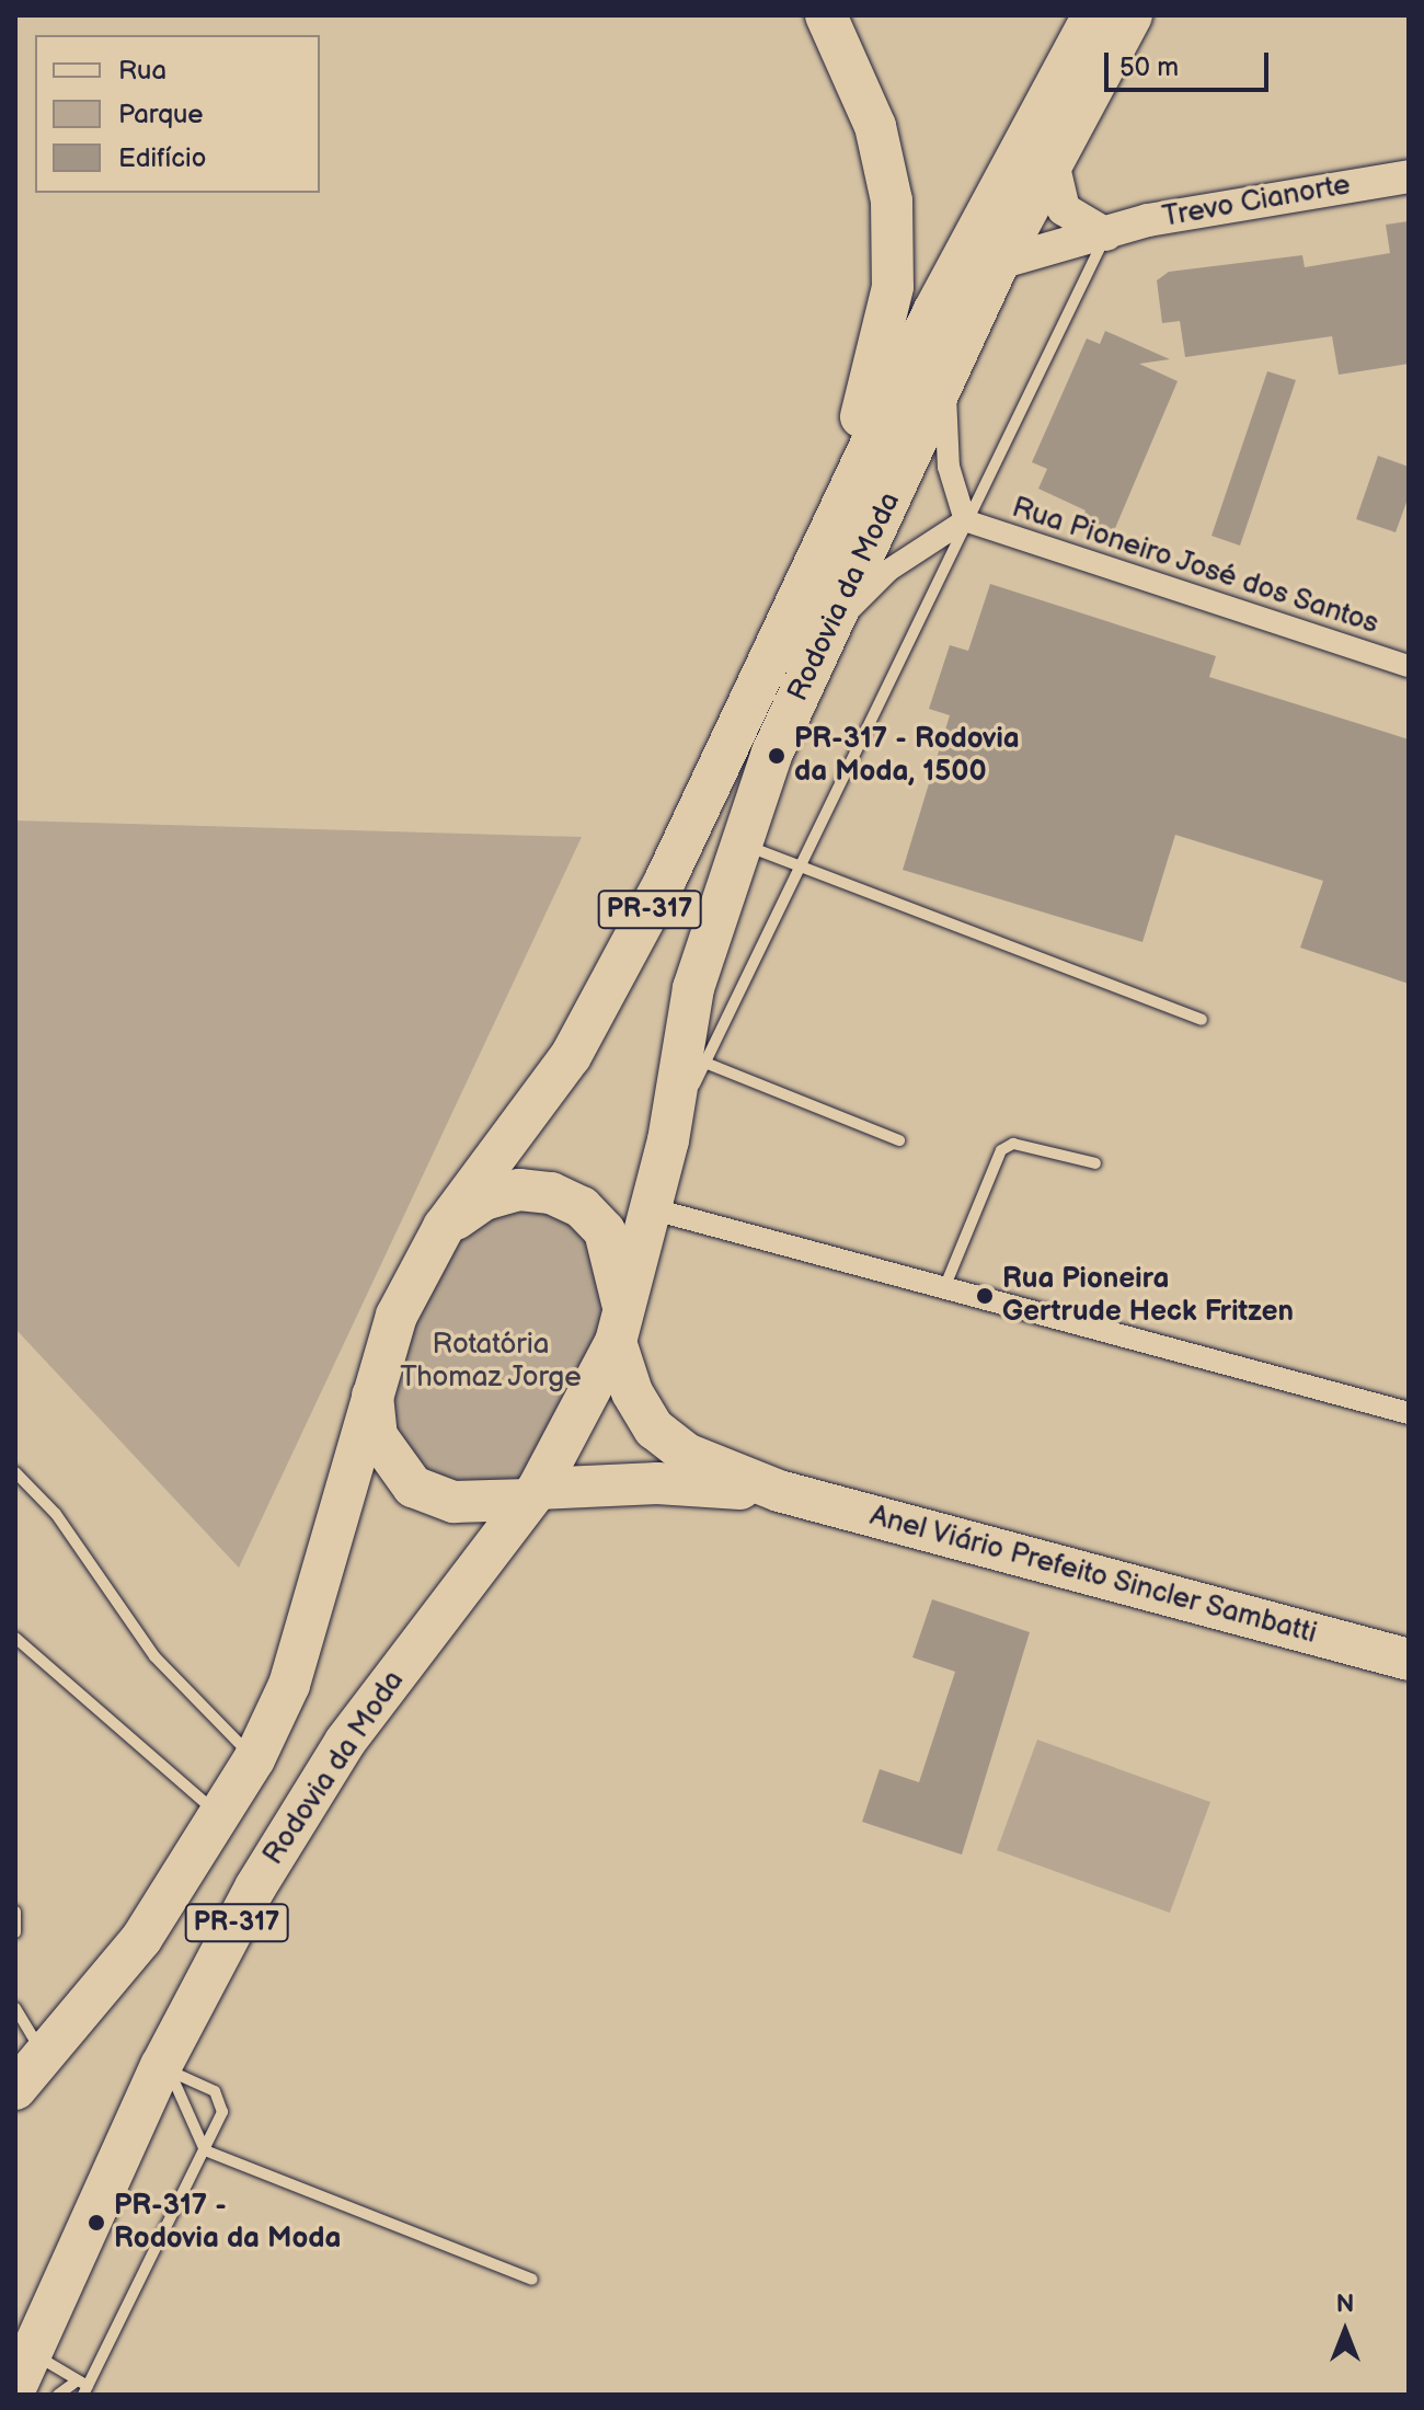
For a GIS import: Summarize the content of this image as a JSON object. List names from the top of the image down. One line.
{"streets":{"highway":["Rodovia da Moda","PR-317","Anel Viário Prefeito Sincler Sambatti"],"street":["Trevo Cianorte","Rua Pioneiro José dos Santos"]},"crossings":[["Trevo Cianorte","Rodovia da Moda"],["Rua Pioneiro José dos Santos","Rodovia da Moda"],["Rodovia da Moda","PR-317"],["Rodovia da Moda","Anel Viário Prefeito Sincler Sambatti"],["PR-317","Anel Viário Prefeito Sincler Sambatti"]],"parks":["Rotatória Thomaz Jorge"],"places":["PR-317 - Rodovia da Moda, 1500","Rua Pioneira Gertrude Heck Fritzen","PR-317 - Rodovia da Moda"],"legend":["Rua","Parque","Edifício"],"scale_bar":"50 m","north":"top"}
